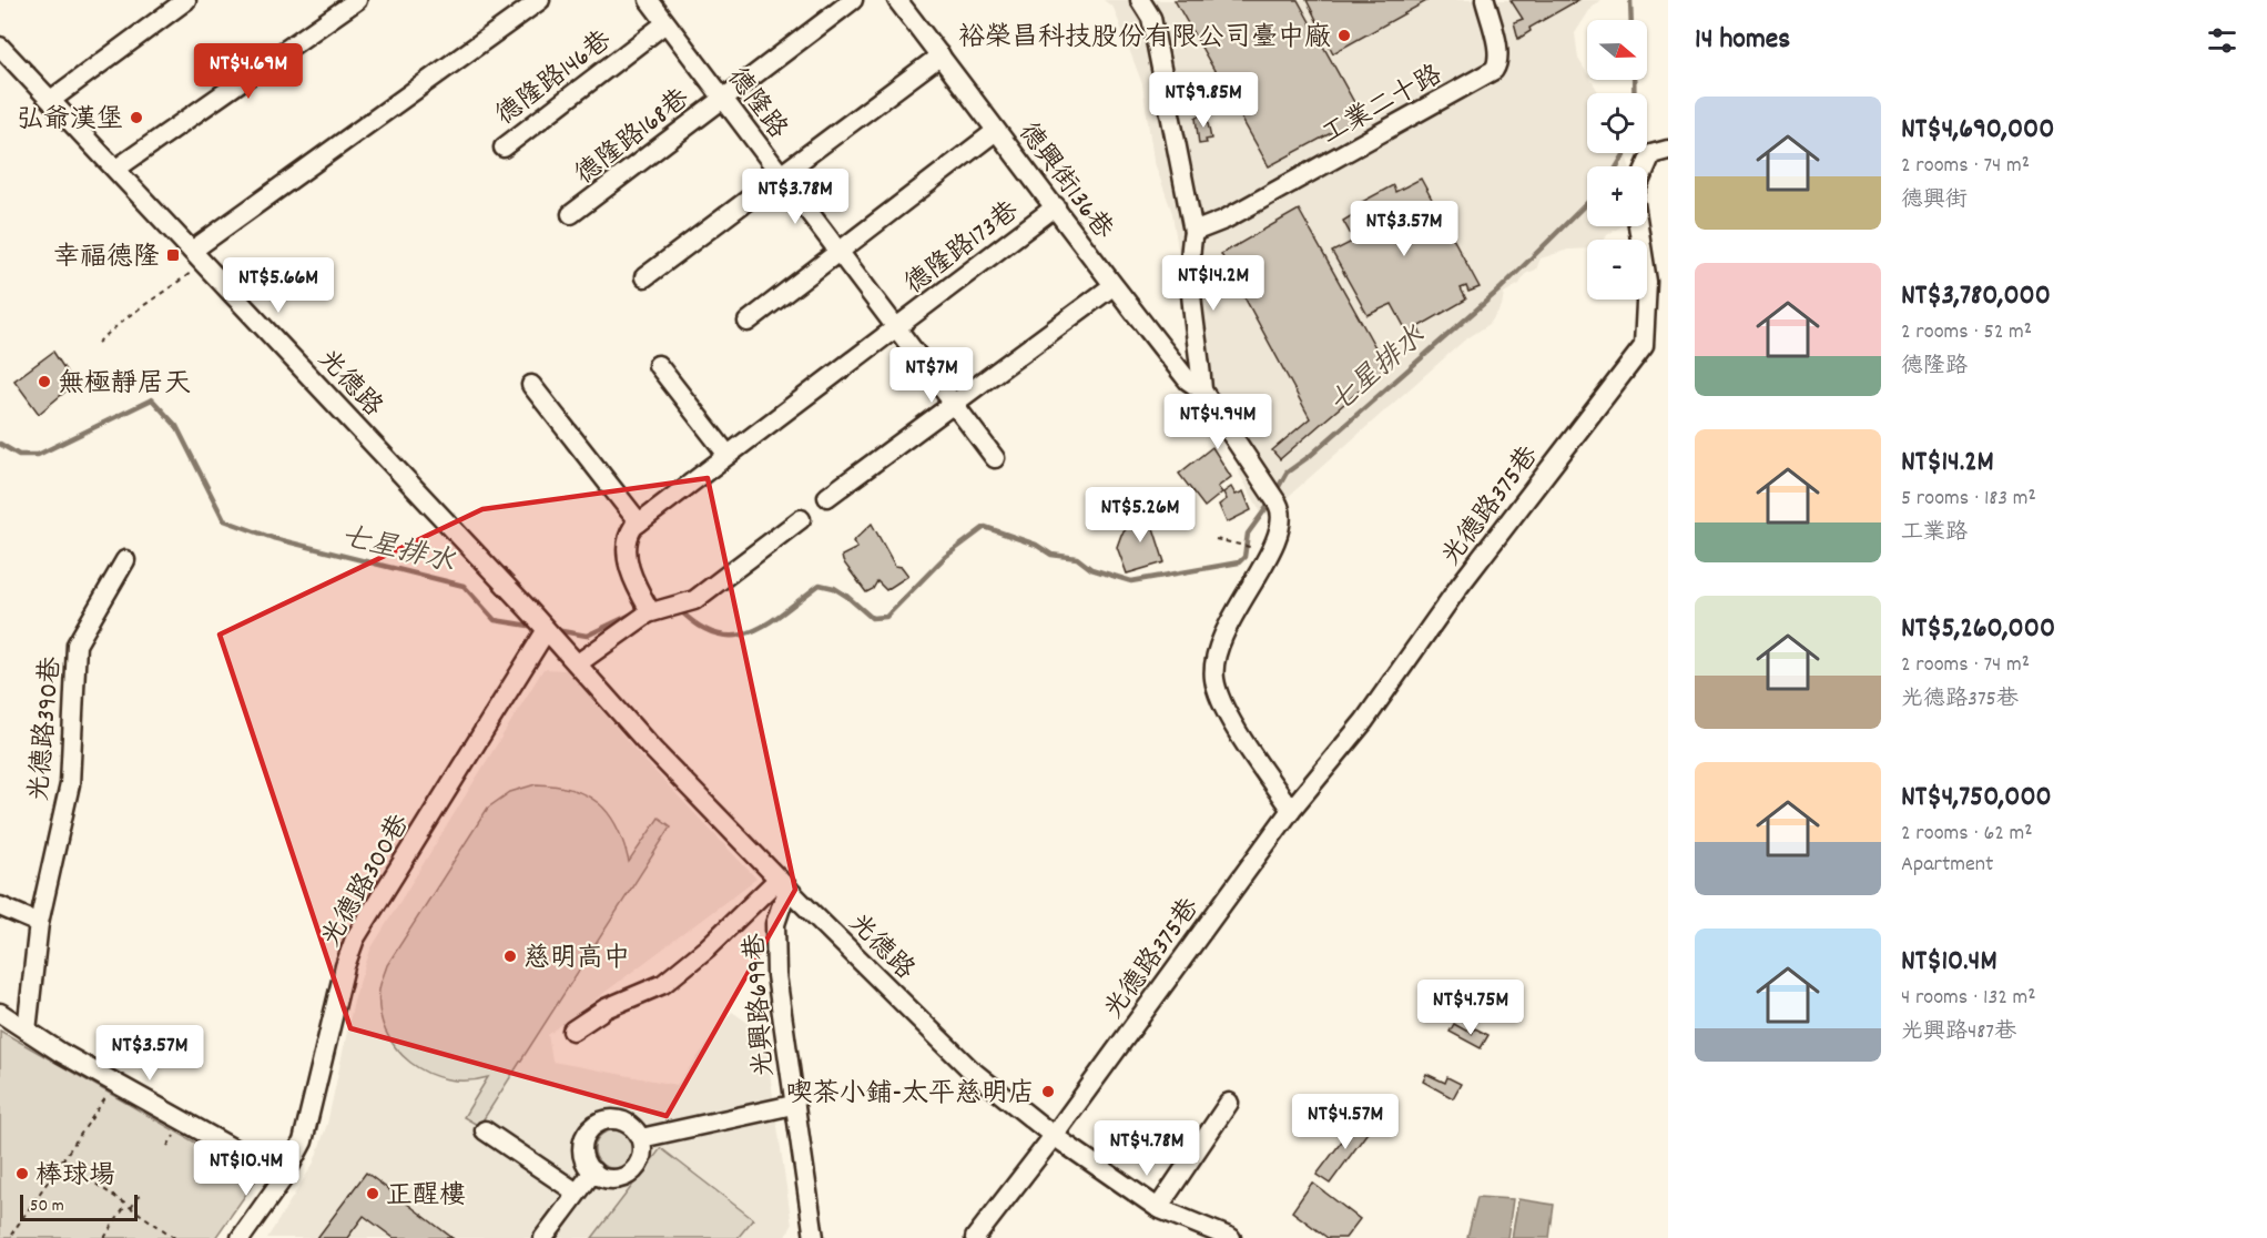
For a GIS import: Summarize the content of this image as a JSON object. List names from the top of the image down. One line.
{"streets":{"street":["德隆路146巷","德隆路","工業二十路","德隆路168巷","德興街136巷","德隆路173巷","光德路","光德路375巷","光德路390巷","光德路300巷","光興路699巷"]},"crossings":[["德隆路146巷","德隆路"],["德隆路","德隆路168巷"],["德隆路","德隆路173巷"],["德興街136巷","德隆路173巷"],["德興街136巷","光德路375巷"],["光德路","光德路375巷"],["光德路","光德路300巷"],["光德路","光興路699巷"]],"water":["七星排水"],"places":{"other":["裕榮昌科技股份有限公司臺中廠","弘爺漢堡","無極靜居天","慈明高中","喫茶小鋪-太平慈明店","棒球場","正醒樓"],"transit":["幸福德隆"]},"scale_bar":"50 m","north":"right","page":{"heading":"14 homes","map_buttons":["+","−"],"price":["NT$4.69M","NT$9.85M","NT$3.78M","NT$3.57M","NT$14.2M","NT$5.66M","NT$7M","NT$4.94M","NT$5.26M","NT$4.75M","NT$3.57M","NT$4.57M","NT$4.78M","NT$10.4M"],"list":[{"name":"NT$4,690,000","note":"2 rooms · 74 m² · 德興街"},{"name":"NT$3,780,000","note":"2 rooms · 52 m² · 德隆路"},{"name":"NT$14.2M","note":"5 rooms · 183 m² · 工業路"},{"name":"NT$5,260,000","note":"2 rooms · 74 m² · 光德路375巷"},{"name":"NT$4,750,000","note":"2 rooms · 62 m² · Apartment"},{"name":"NT$10.4M","note":"4 rooms · 132 m² · 光興路487巷"}],"scale":"50 m"}}
